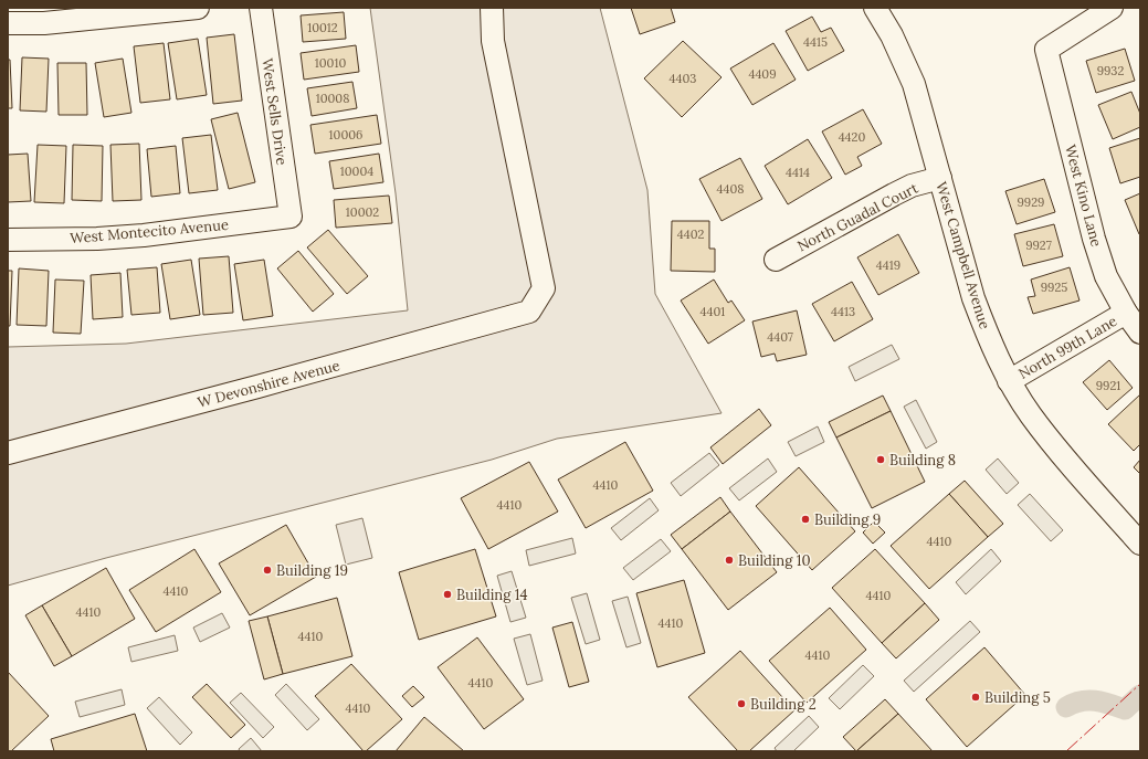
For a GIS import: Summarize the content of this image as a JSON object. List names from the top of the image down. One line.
{"streets":{"street":["West Sells Drive","West Kino Lane","North Guadal Court","West Montecito Avenue","West Campbell Avenue","North 99th Lane","W Devonshire Avenue"]},"crossings":[["West Sells Drive","West Montecito Avenue"],["West Kino Lane","North 99th Lane"],["North Guadal Court","West Campbell Avenue"],["West Campbell Avenue","North 99th Lane"]],"places":["Building 8","Building 9","Building 10","Building 19","Building 14","Building 5","Building 2"],"house_numbers":["10012","4415","10010","9932","4409","4403","10008","10006","4420","10004","4414","4408","9929","10002","4402","9927","4419","9925","4401","4413","4407","9921","4410","4410","4410","4410","4410","4410","4410","4410","4410","4410","4410"]}
